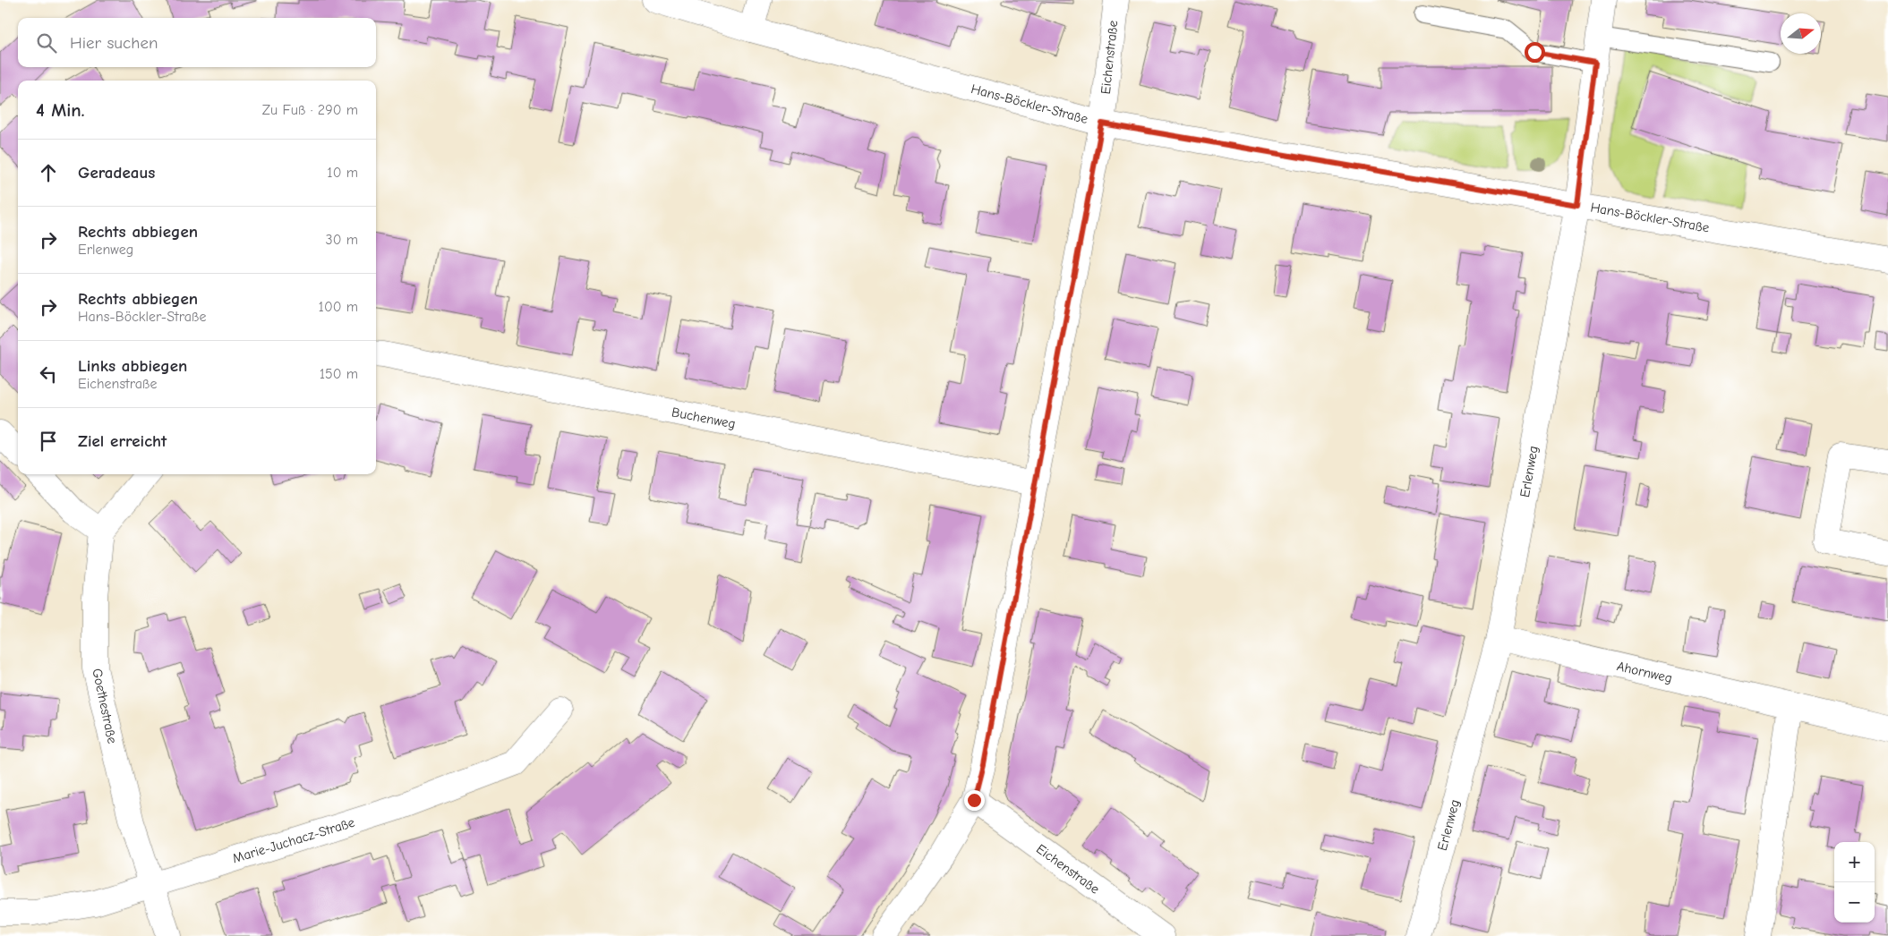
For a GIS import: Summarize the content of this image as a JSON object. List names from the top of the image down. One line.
{"streets":{"street":["Eichenstraße","Hans-Böckler-Straße","Buchenweg","Erlenweg","Ahornweg","Goethestraße","Marie-Juchacz-Straße"]},"crossings":[["Eichenstraße","Hans-Böckler-Straße"],["Eichenstraße","Buchenweg"],["Hans-Böckler-Straße","Erlenweg"],["Erlenweg","Ahornweg"],["Goethestraße","Marie-Juchacz-Straße"]],"north":"right","page":{"search":"Hier suchen","heading":["4 Min.","Zu Fuß · 290 m"],"list":[["Geradeaus","10 m"],["Rechts abbiegen","Erlenweg","30 m"],["Rechts abbiegen","Hans-Böckler-Straße","100 m"],["Links abbiegen","Eichenstraße","150 m"],"Ziel erreicht"],"map_buttons":["+","−"]}}
